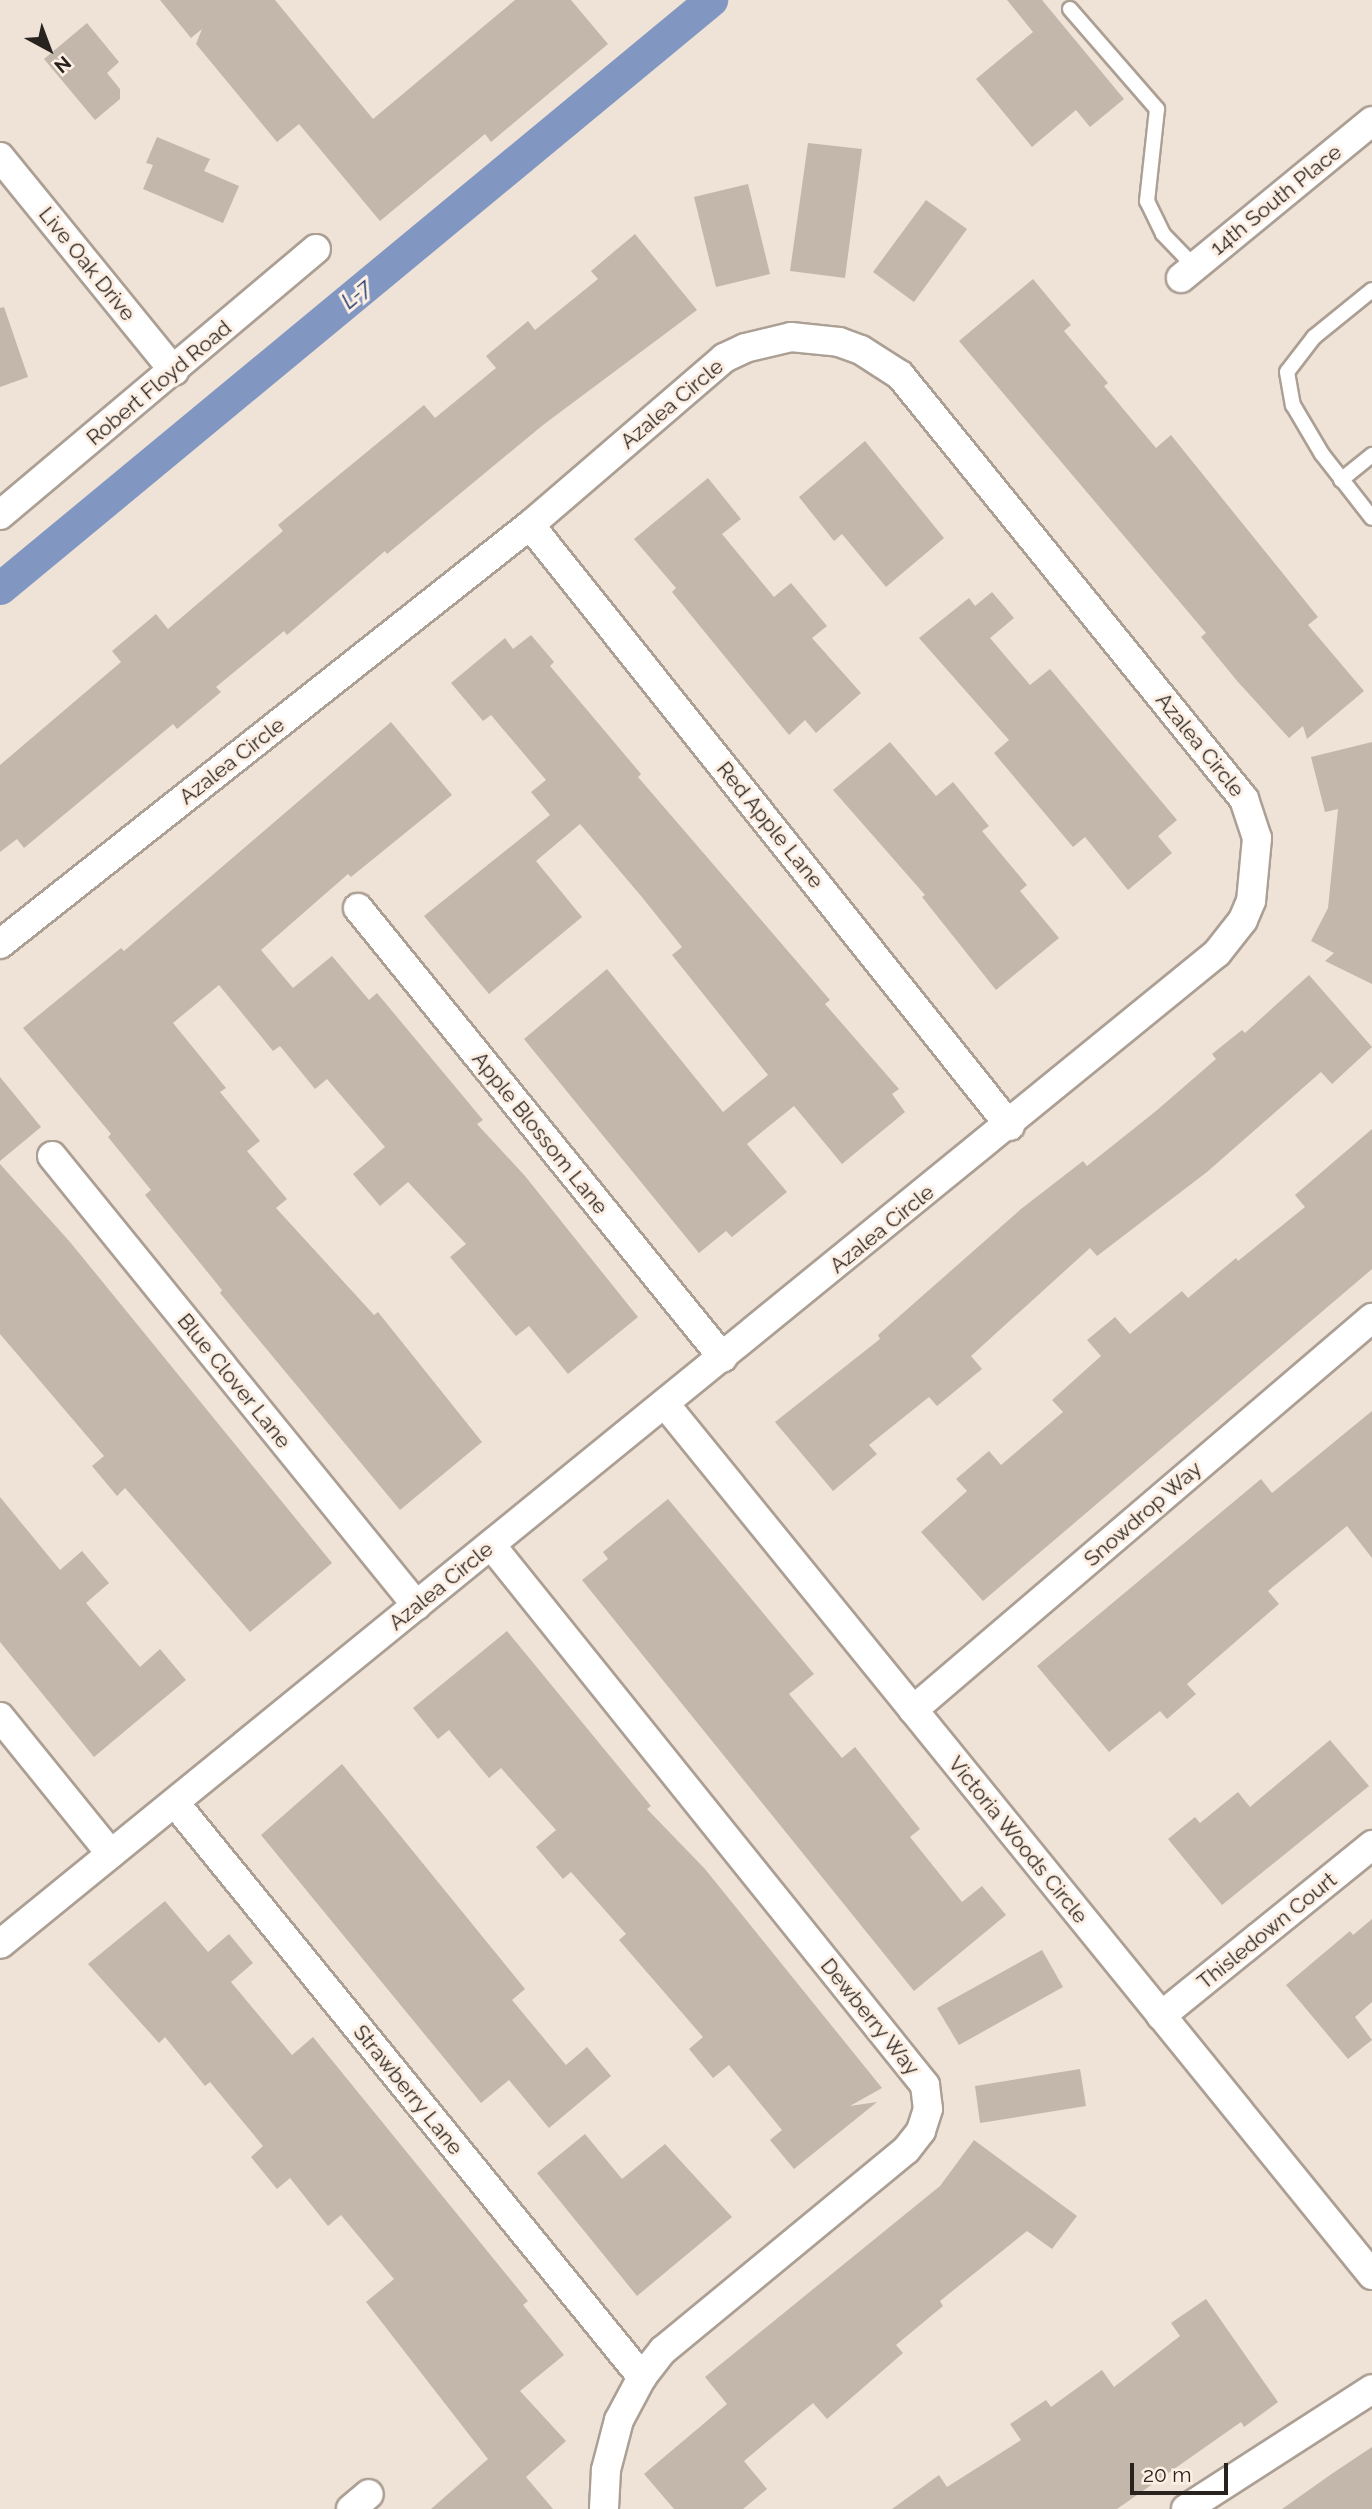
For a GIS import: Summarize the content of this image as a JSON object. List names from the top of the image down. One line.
{"streets":{"street":["14th South Place","Live Oak Drive","Robert Floyd Road","Azalea Circle","Red Apple Lane","Apple Blossom Lane","Blue Clover Lane","Snowdrop Way","Victoria Woods Circle","Thisledown Court","Dewberry Way","Strawberry Lane"]},"crossings":[["Live Oak Drive","Robert Floyd Road"],["Azalea Circle","Red Apple Lane"],["Azalea Circle","Apple Blossom Lane"],["Azalea Circle","Blue Clover Lane"],["Azalea Circle","Victoria Woods Circle"],["Azalea Circle","Dewberry Way"],["Azalea Circle","Strawberry Lane"],["Snowdrop Way","Victoria Woods Circle"],["Victoria Woods Circle","Thisledown Court"],["Dewberry Way","Strawberry Lane"]],"water":["L-7"],"scale_bar":"20 m","north":"bottom right"}
